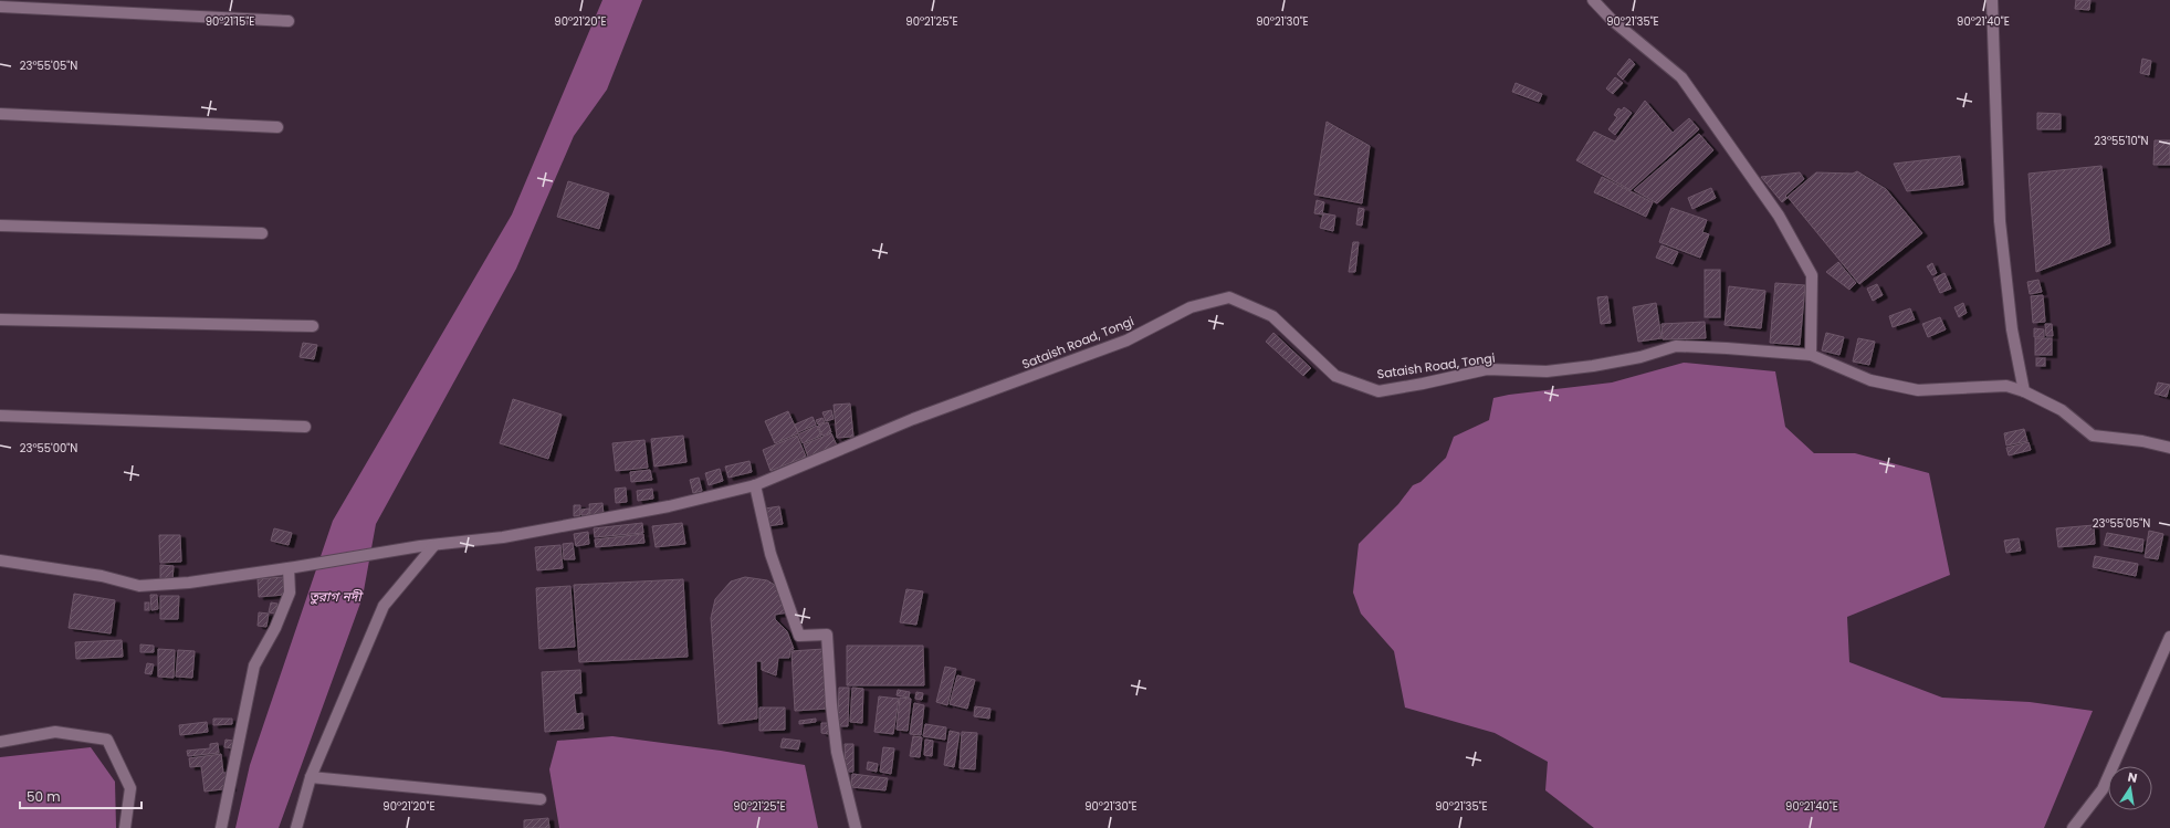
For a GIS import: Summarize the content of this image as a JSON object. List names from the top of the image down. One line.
{"streets":{"street":["Sataish Road, Tongi"]},"water":["তুরাগ নদী"],"scale_bar":"50 m","north":"top","coordinates":["90°21'15\"E","90°21'20\"E","90°21'25\"E","90°21'30\"E","90°21'35\"E","90°21'40\"E","23°55'05\"N","23°55'10\"N","23°55'00\"N"]}
